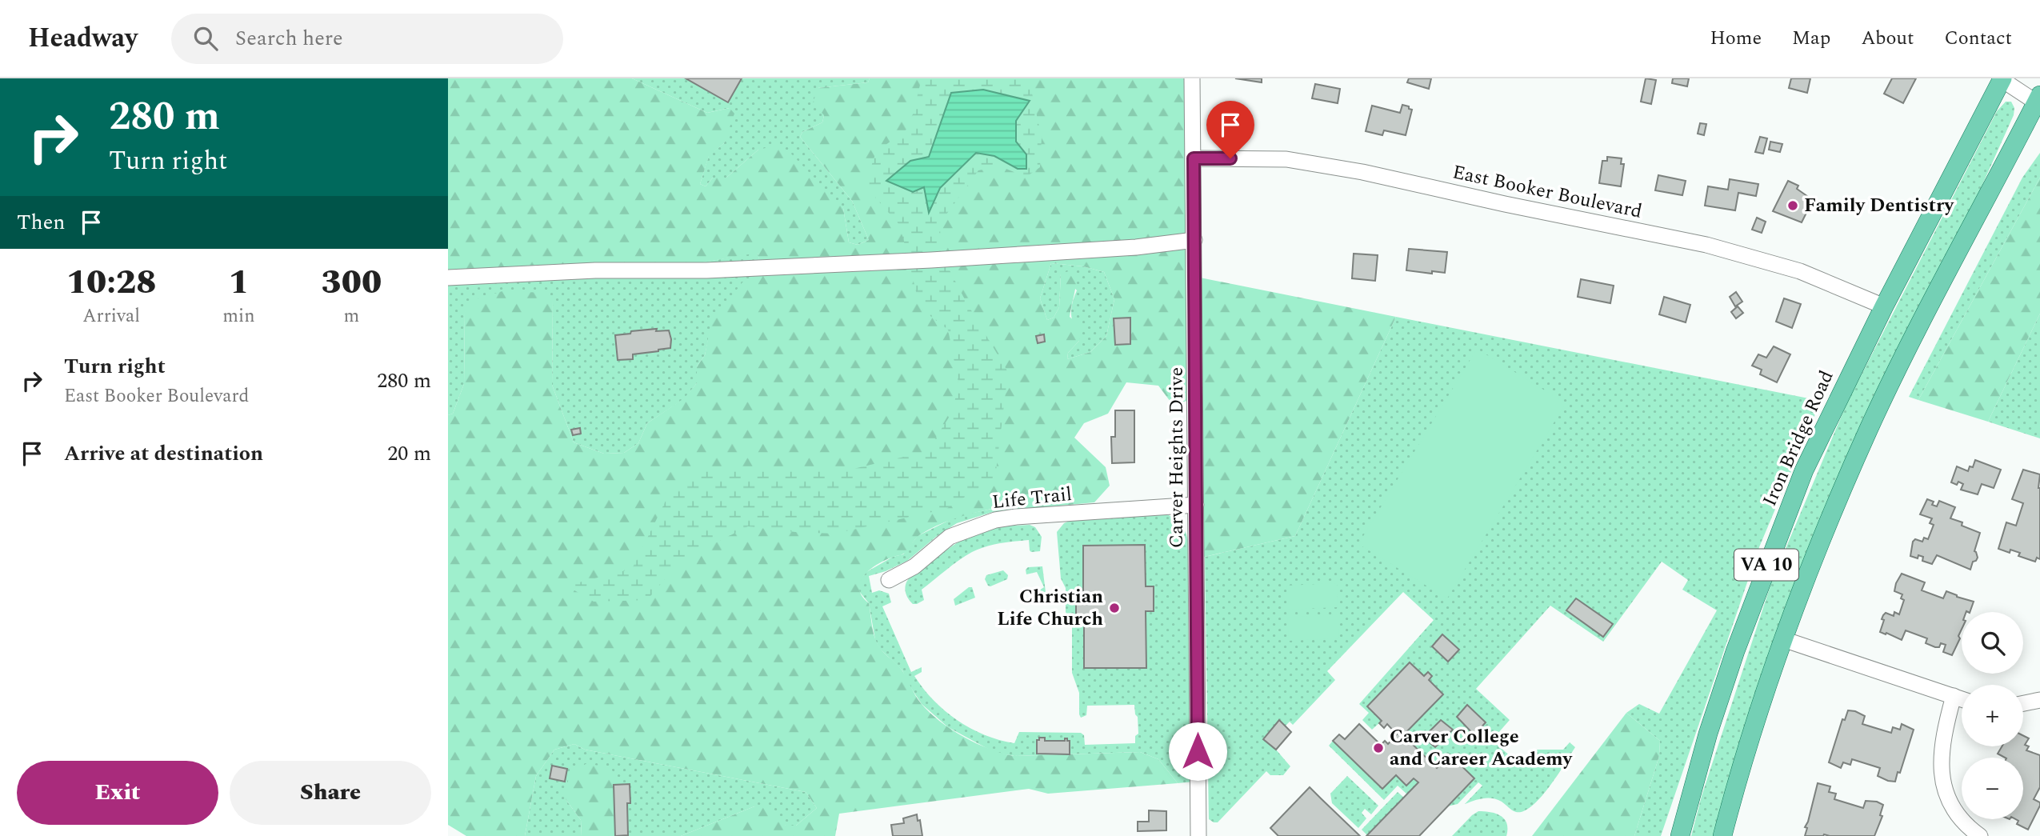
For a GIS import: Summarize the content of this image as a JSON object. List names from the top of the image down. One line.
{"streets":{"main road":["Iron Bridge Road","VA 10"],"street":["East Booker Boulevard","Carver Heights Drive","Life Trail"]},"crossings":[["East Booker Boulevard","Iron Bridge Road"],["East Booker Boulevard","Carver Heights Drive"],["Carver Heights Drive","Life Trail"]],"places":["Family Dentistry","Christian Life Church","Carver College and Career Academy"],"page":{"header":"Headway","search":"Search here","nav":["Home","Map","About","Contact"],"turn":["280 m","Turn right"],"then":"Then","eta":["10:28","Arrival","1","min","300","m"],"list":[{"name":"Turn right","note":"East Booker Boulevard","value":"280 m"},{"name":"Arrive at destination","value":"20 m"}],"map_buttons":["+","−"],"buttons":["Exit","Share"]}}
